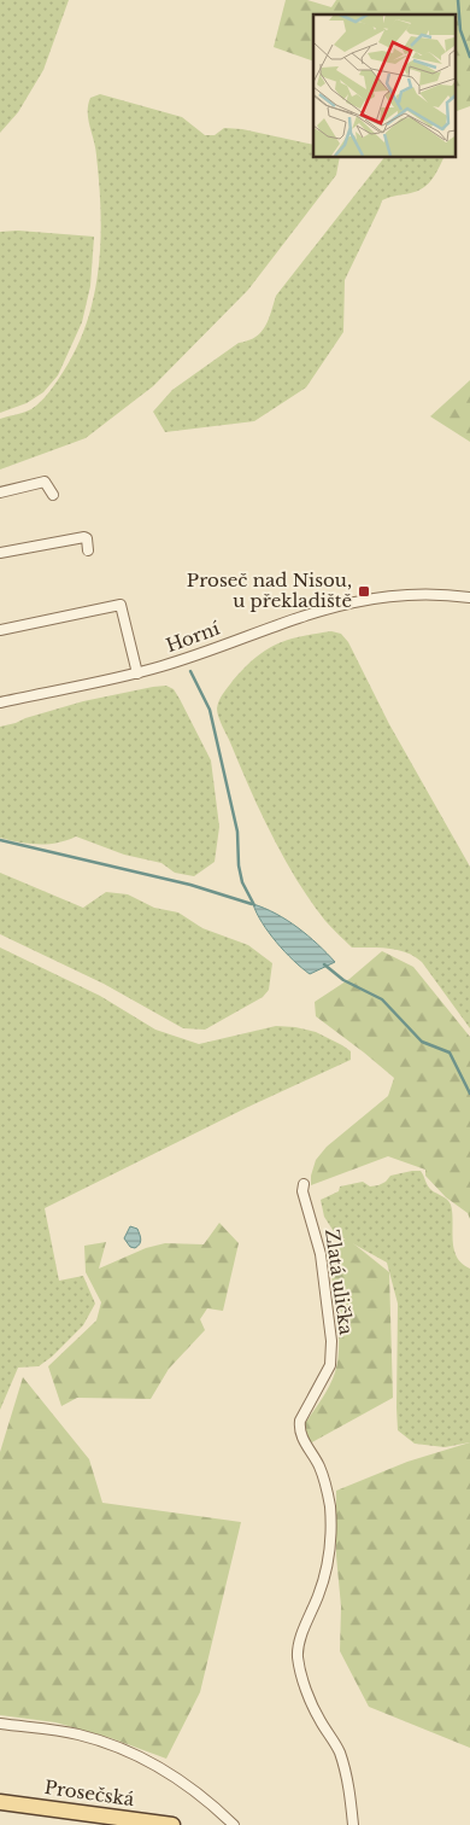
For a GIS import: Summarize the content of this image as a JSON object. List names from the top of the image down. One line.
{"streets":{"main road":["Prosečská"],"street":["Horní","Zlatá ulička"]},"places":{"transit":["Proseč nad Nisou, u překladiště"]}}
